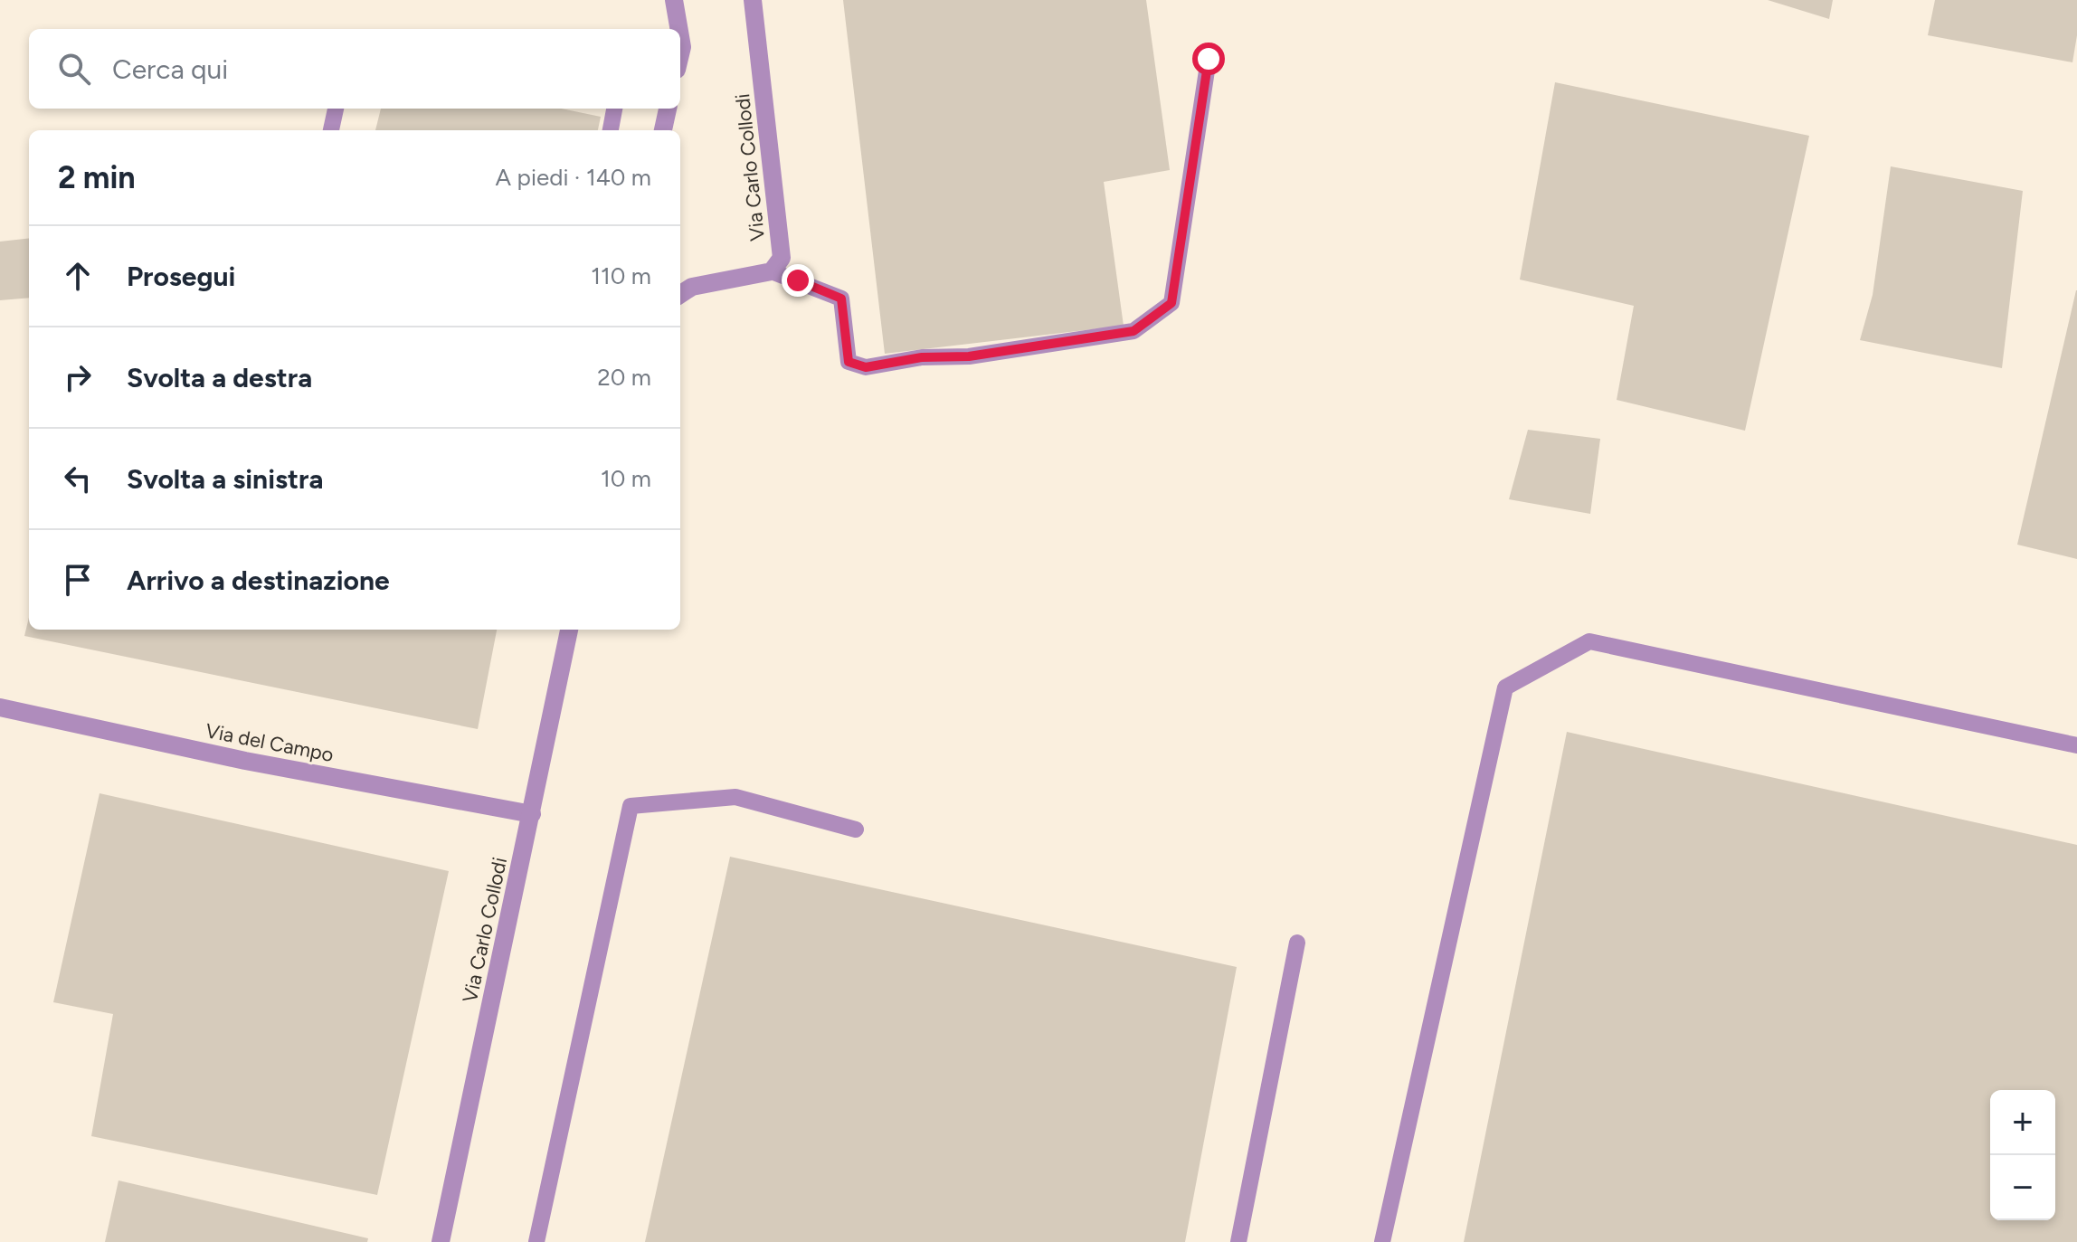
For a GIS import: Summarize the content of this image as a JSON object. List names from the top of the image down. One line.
{"streets":{"street":["Via Carlo Collodi","Via del Campo"]},"crossings":[["Via Carlo Collodi","Via del Campo"]],"page":{"search":"Cerca qui","heading":["2 min","A piedi · 140 m"],"list":[["Prosegui","110 m"],["Svolta a destra","20 m"],["Svolta a sinistra","10 m"],"Arrivo a destinazione"],"map_buttons":["+","−"]}}
